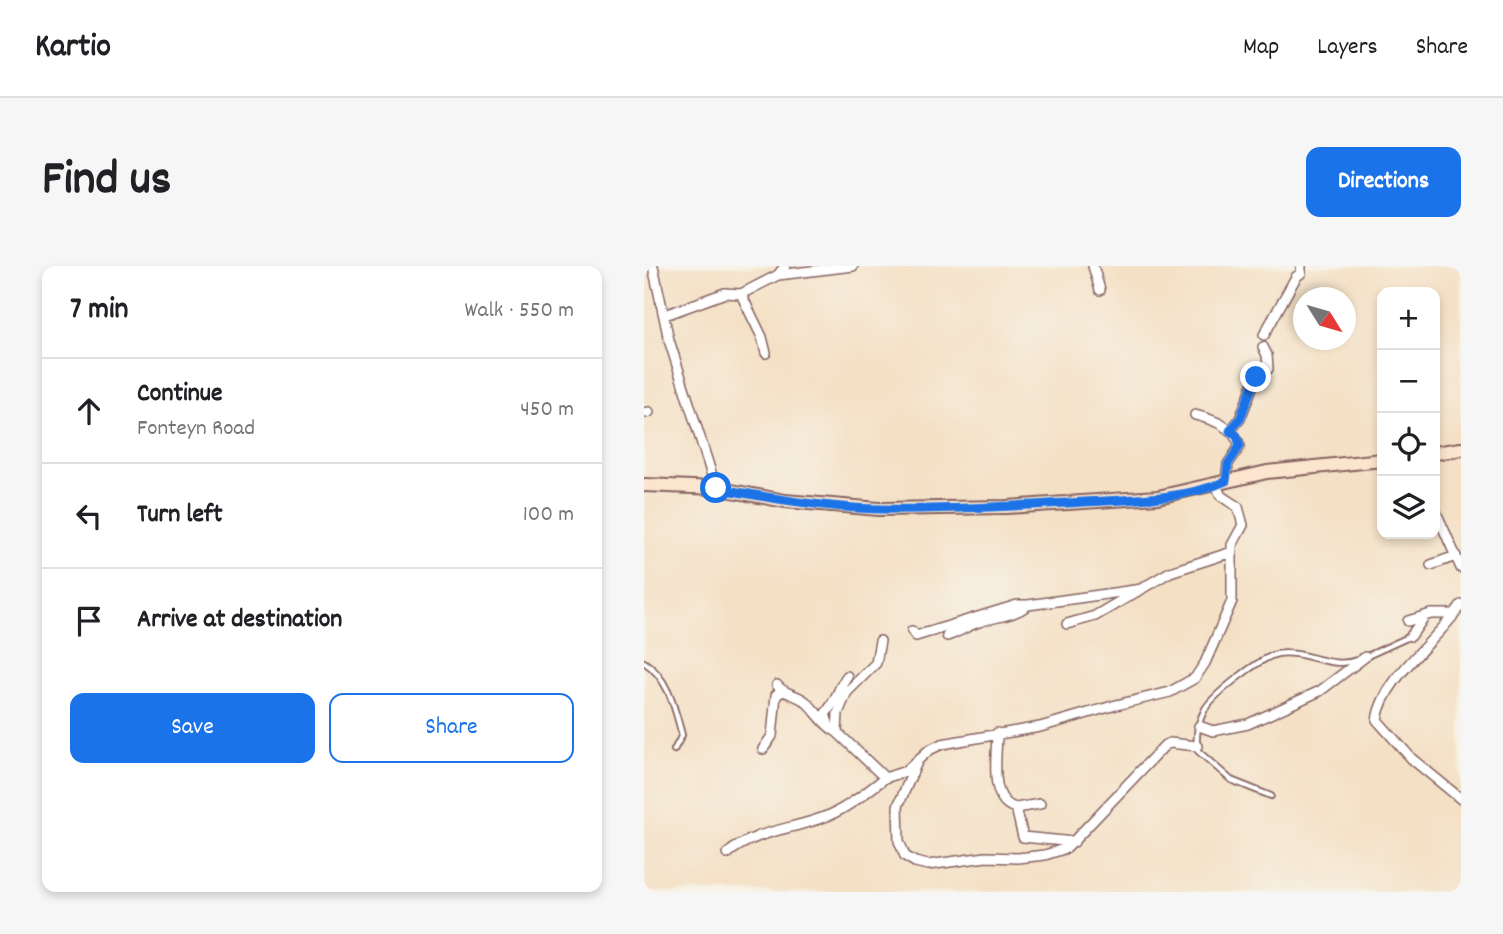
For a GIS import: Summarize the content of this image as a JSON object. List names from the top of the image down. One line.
{"north":"bottom right","page":{"header":"Kartio","nav":["Map","Layers","Share"],"title":"Find us","buttons":["Directions",["Save","Share"]],"heading":["7 min","Walk · 550 m"],"map_buttons":["+","−"],"list":[["Continue","Fonteyn Road","450 m"],["Turn left","100 m"],"Arrive at destination"]}}
